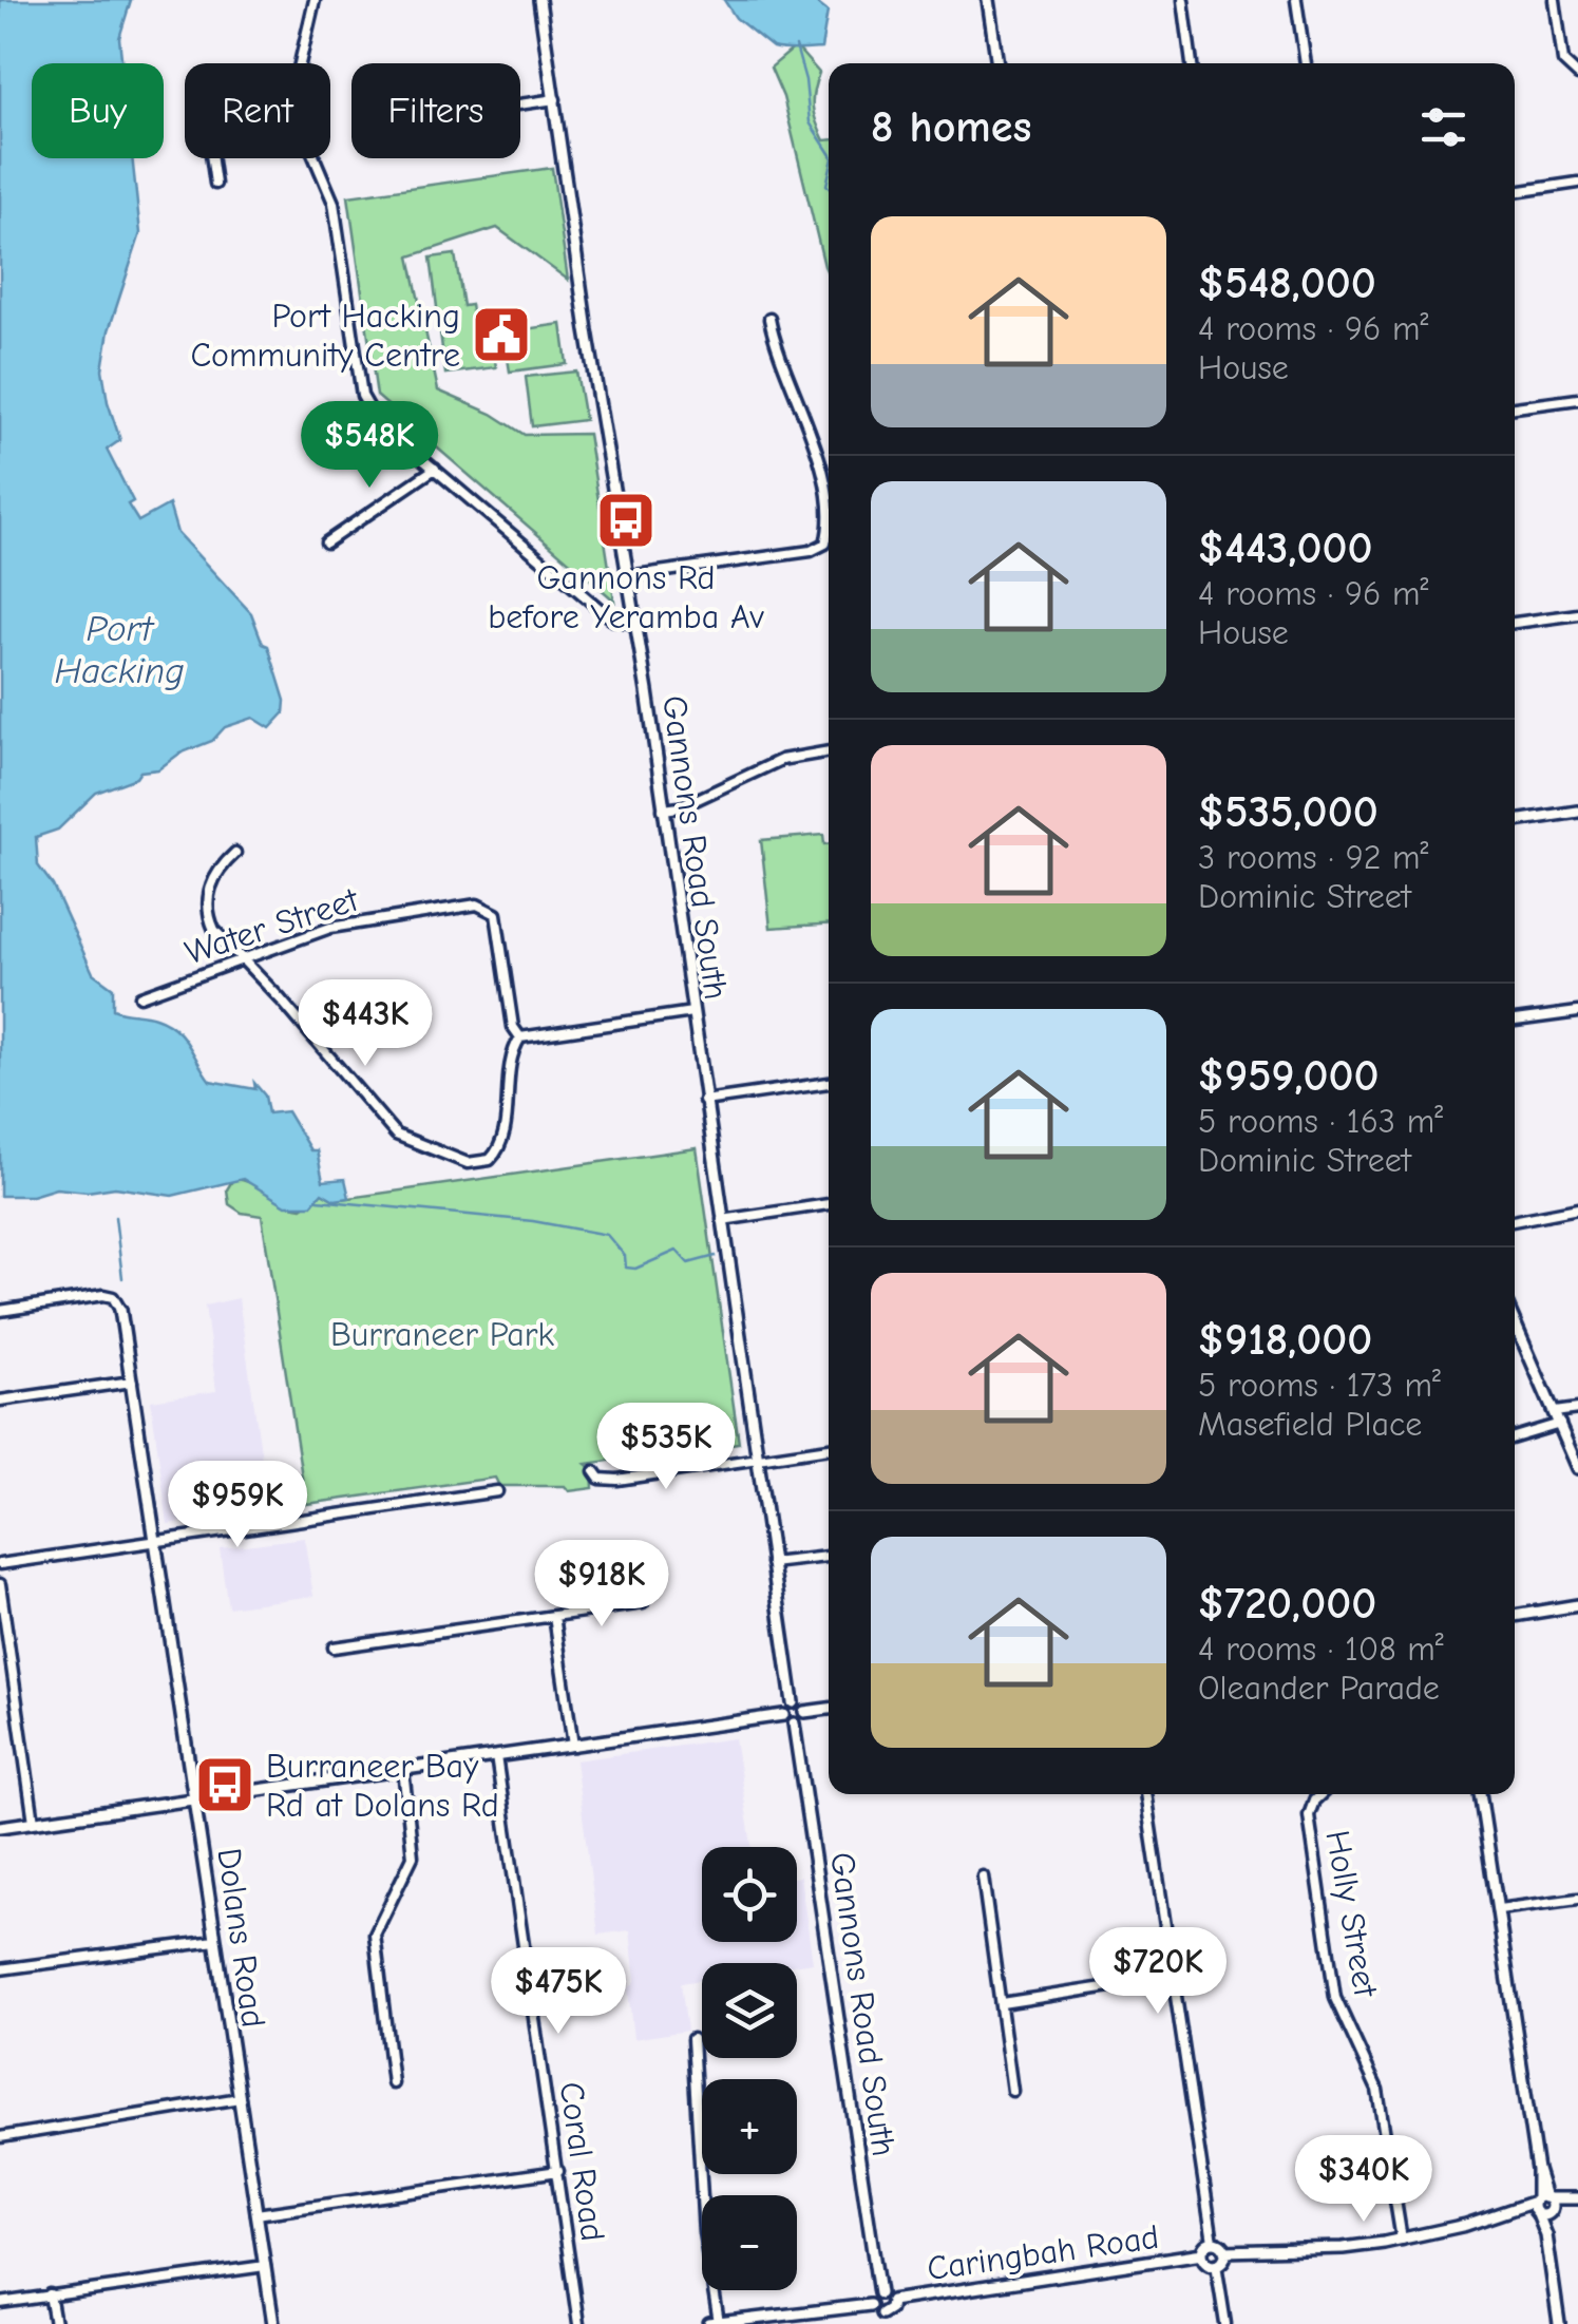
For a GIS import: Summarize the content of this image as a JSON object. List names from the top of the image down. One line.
{"streets":{"street":["Gannons Road South","Water Street","Holly Street","Dolans Road","Coral Road","Caringbah Road"]},"water":["Port Hacking"],"parks":["Burraneer Park"],"places":{"public building":["Port Hacking Community Centre"],"bus stop":["Gannons Rd before Yeramba Av","Burraneer Bay Rd at Dolans Rd"]},"page":{"chip":["Buy","Rent","Filters"],"heading":"8 homes","list":[{"name":"$548,000","note":"4 rooms · 96 m² · House"},{"name":"$443,000","note":"4 rooms · 96 m² · House"},{"name":"$535,000","note":"3 rooms · 92 m² · Dominic Street"},{"name":"$959,000","note":"5 rooms · 163 m² · Dominic Street"},{"name":"$918,000","note":"5 rooms · 173 m² · Masefield Place"},{"name":"$720,000","note":"4 rooms · 108 m² · Oleander Parade"}],"price":["$548K","$443K","$535K","$959K","$918K","$720K","$475K","$340K"],"map_buttons":["+","−"]}}
